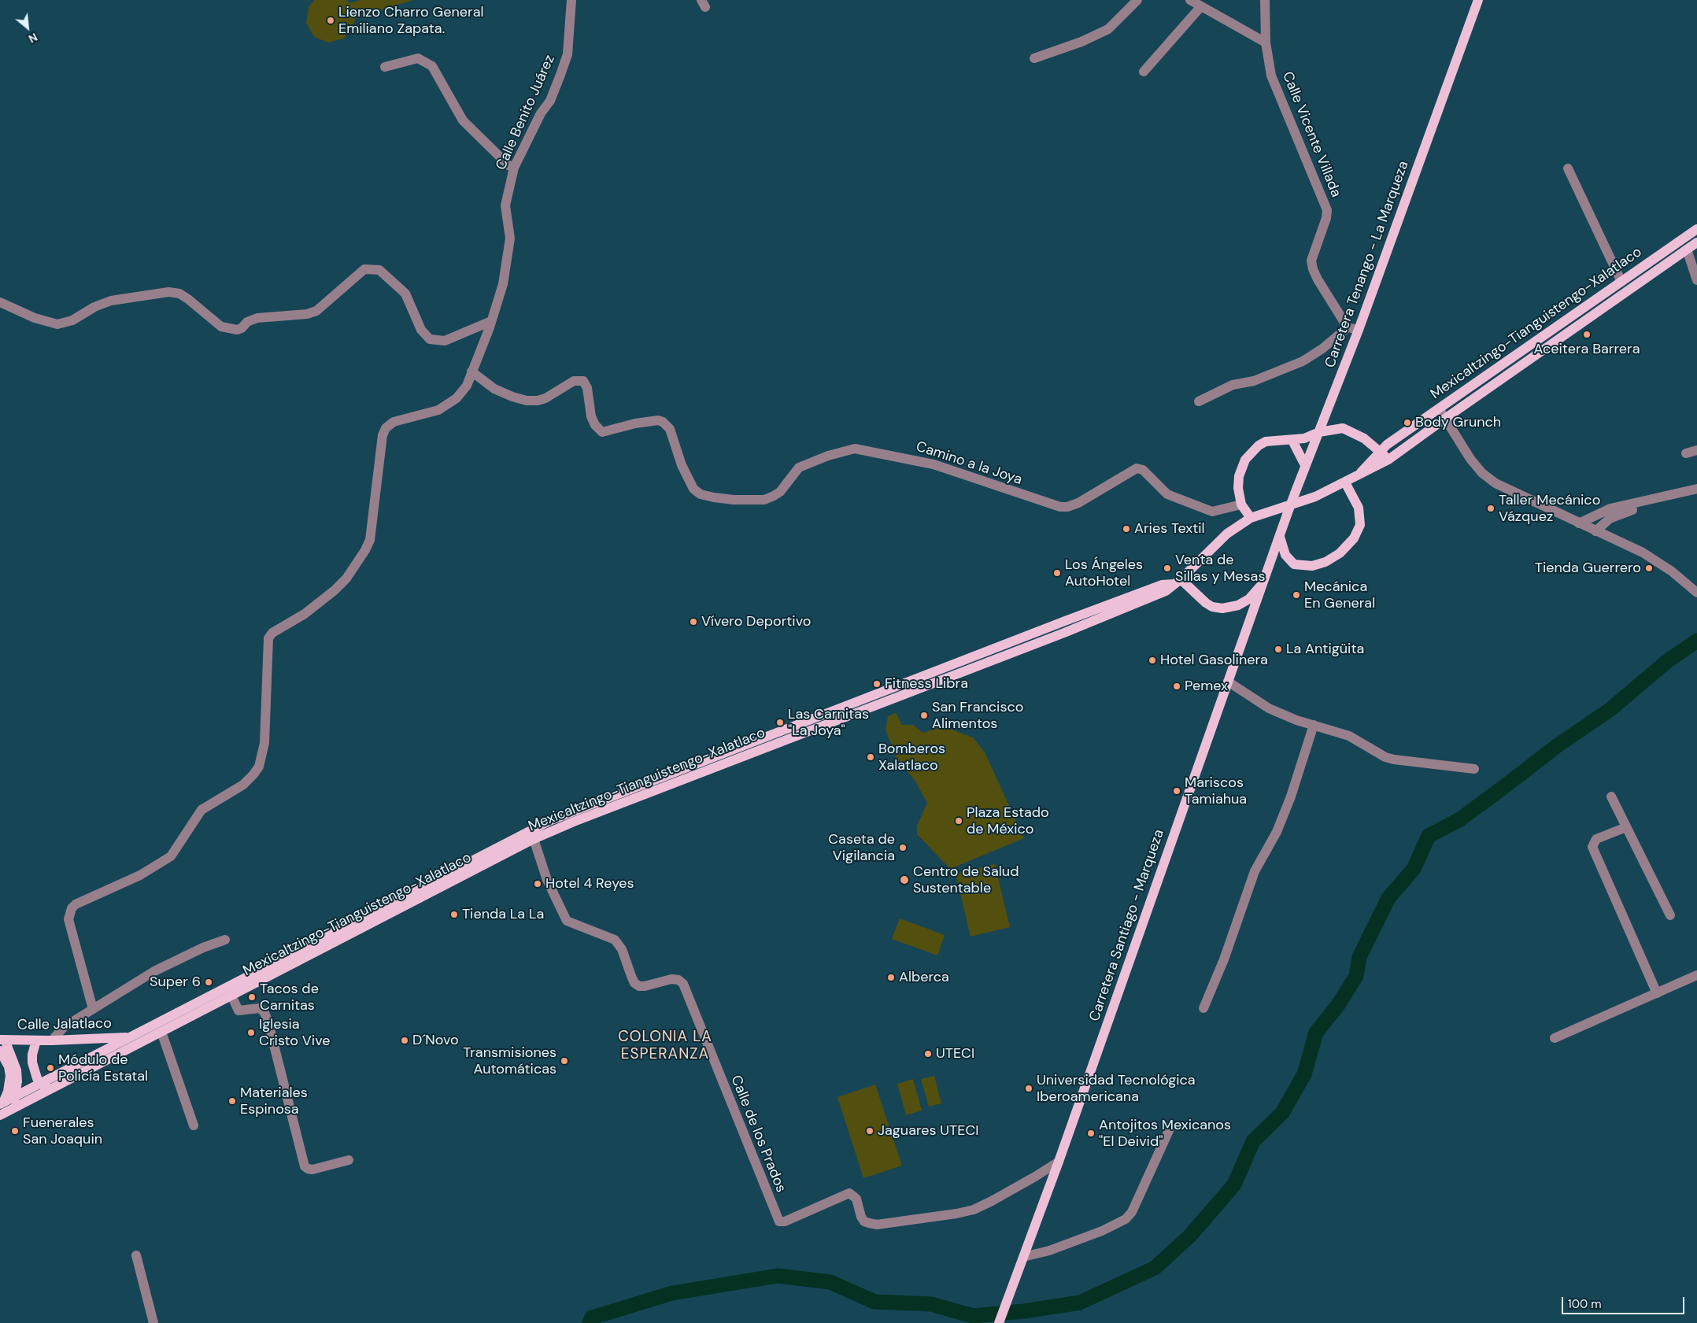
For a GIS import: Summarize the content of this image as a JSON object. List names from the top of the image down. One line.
{"streets":{"main road":["Carretera Tenango - La Marqueza","Mexicaltzingo-Tianguistengo-Xalatlaco","Carretera Santiago - Marqueza","Calle Jalatlaco"],"street":["Calle Benito Juárez","Calle Vicente Villada","Camino a la Joya","Calle de los Prados"]},"crossings":[["Calle Benito Juárez","Camino a la Joya"],["Carretera Tenango - La Marqueza","Carretera Santiago - Marqueza"],["Mexicaltzingo-Tianguistengo-Xalatlaco","Calle Jalatlaco"],["Mexicaltzingo-Tianguistengo-Xalatlaco","Calle de los Prados"],["Carretera Santiago - Marqueza","Calle de los Prados"]],"districts":["COLONIA LA ESPERANZA"],"places":["Lienzo Charro General Emiliano Zapata.","Aceitera Barrera","Body Grunch","Taller Mecánico Vázquez","Aries Textil","Venta de Sillas y Mesas","Tienda Guerrero","Los Ángeles AutoHotel","Mecánica En General","Vívero Deportivo","La Antigüita","Hotel Gasolinera","Fitness Libra","Pemex","San Francisco Alimentos","Las Carnitas \"La Joya\"","Bomberos Xalatlaco","Mariscos Tamiahua","Plaza Estado de México","Caseta de Vigilancia","Centro de Salud Sustentable","Hotel 4 Reyes","Tienda La La","Alberca","Super 6","Tacos de Carnitas","Iglesia Cristo Vive","D´Novo","UTECI","Transmisiones Automáticas","Módulo de Policía Estatal","Universidad Tecnológica Iberoamericana","Materiales Espinosa","Fuenerales San Joaquin","Jaguares UTECI","Antojitos Mexicanos \"El Deivid\""],"scale_bar":"100 m","north":"bottom right"}
